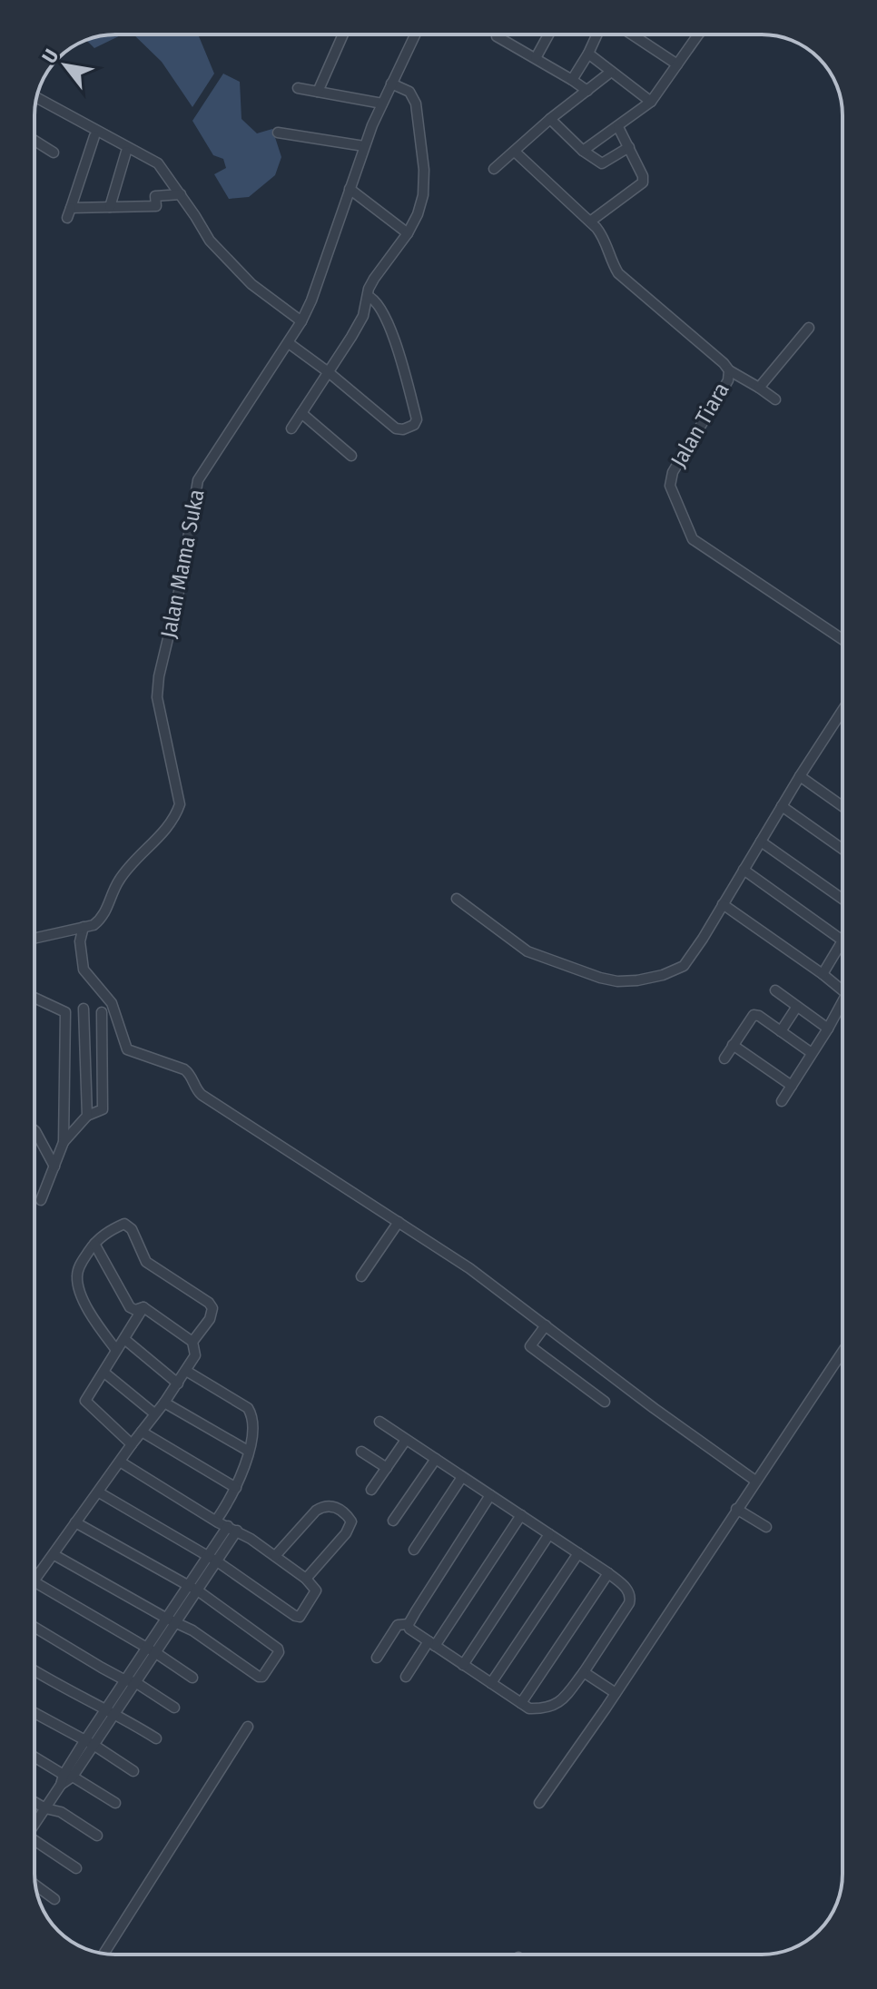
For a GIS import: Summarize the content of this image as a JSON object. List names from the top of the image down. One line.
{"streets":{"street":["Jalan Tiara","Jalan Mama Suka"]},"north":"top left"}
